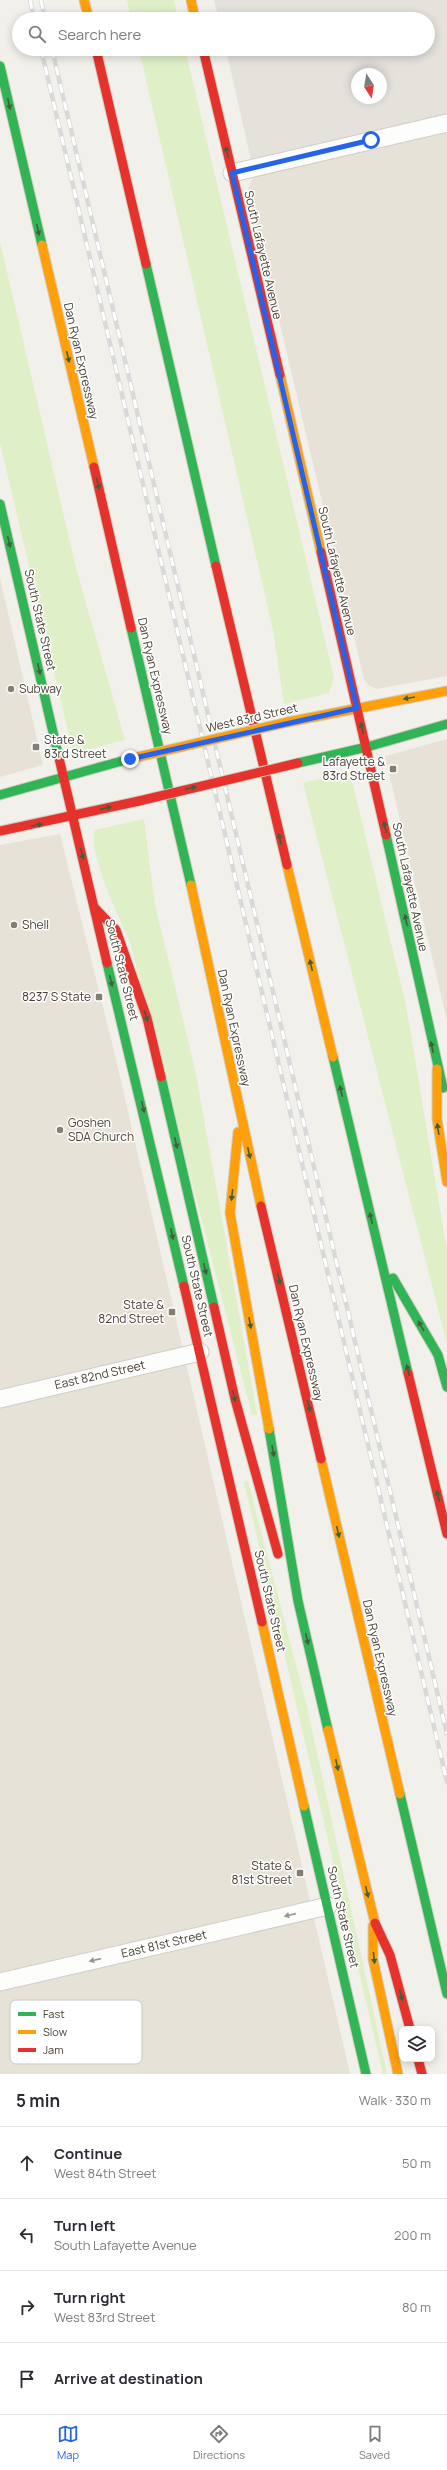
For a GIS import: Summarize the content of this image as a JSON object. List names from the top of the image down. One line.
{"streets":{"main road":["South Lafayette Avenue","Dan Ryan Expressway","South State Street","West 83rd Street"],"street":["East 82nd Street","East 81st Street"]},"crossings":[["South Lafayette Avenue","West 83rd Street"],["South State Street","West 83rd Street"],["South State Street","East 82nd Street"],["South State Street","East 81st Street"]],"one_way":["South Lafayette Avenue","East 81st Street"],"places":{"other":["Subway","Shell","Goshen SDA Church"],"transit":["State & 83rd Street","Lafayette & 83rd Street","8237 S State","State & 82nd Street","State & 81st Street"]},"legend":["Fast","Slow","Jam"],"north":"bottom","page":{"search":"Search here","heading":["5 min","Walk · 330 m"],"list":[["Continue","West 84th Street","50 m"],["Turn left","South Lafayette Avenue","200 m"],["Turn right","West 83rd Street","80 m"],"Arrive at destination"],"nav":["Map","Directions","Saved"]}}
